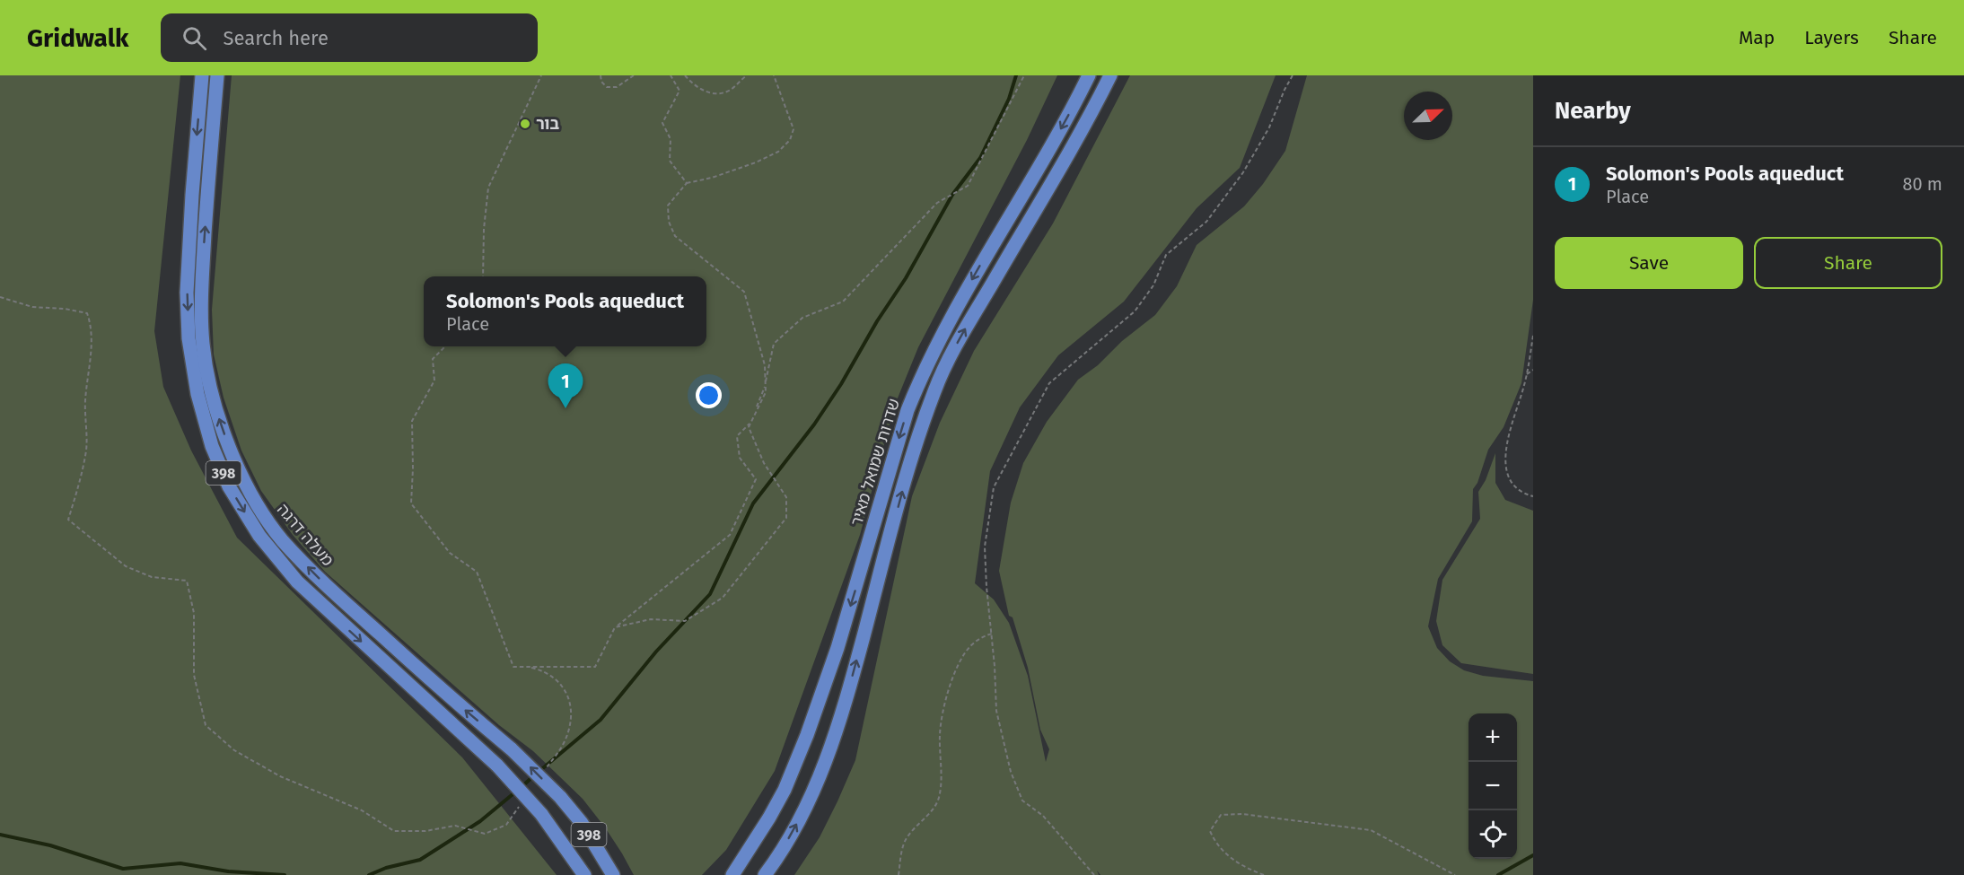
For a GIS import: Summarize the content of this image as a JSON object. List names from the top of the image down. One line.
{"streets":{"main road":["שדרות שמואל מאיר","398","מעלה דרגה"]},"places":["בור"],"north":"top right","page":{"header":"Gridwalk","search":"Search here","nav":["Map","Layers","Share"],"heading":"Nearby","list":[{"mark":"1","name":"Solomon's Pools aqueduct","note":"Place","value":"80 m"}],"buttons":["Save","Share"],"popup":["Solomon's Pools aqueduct","Place"],"pins":"1","map_buttons":["+","−"]}}
